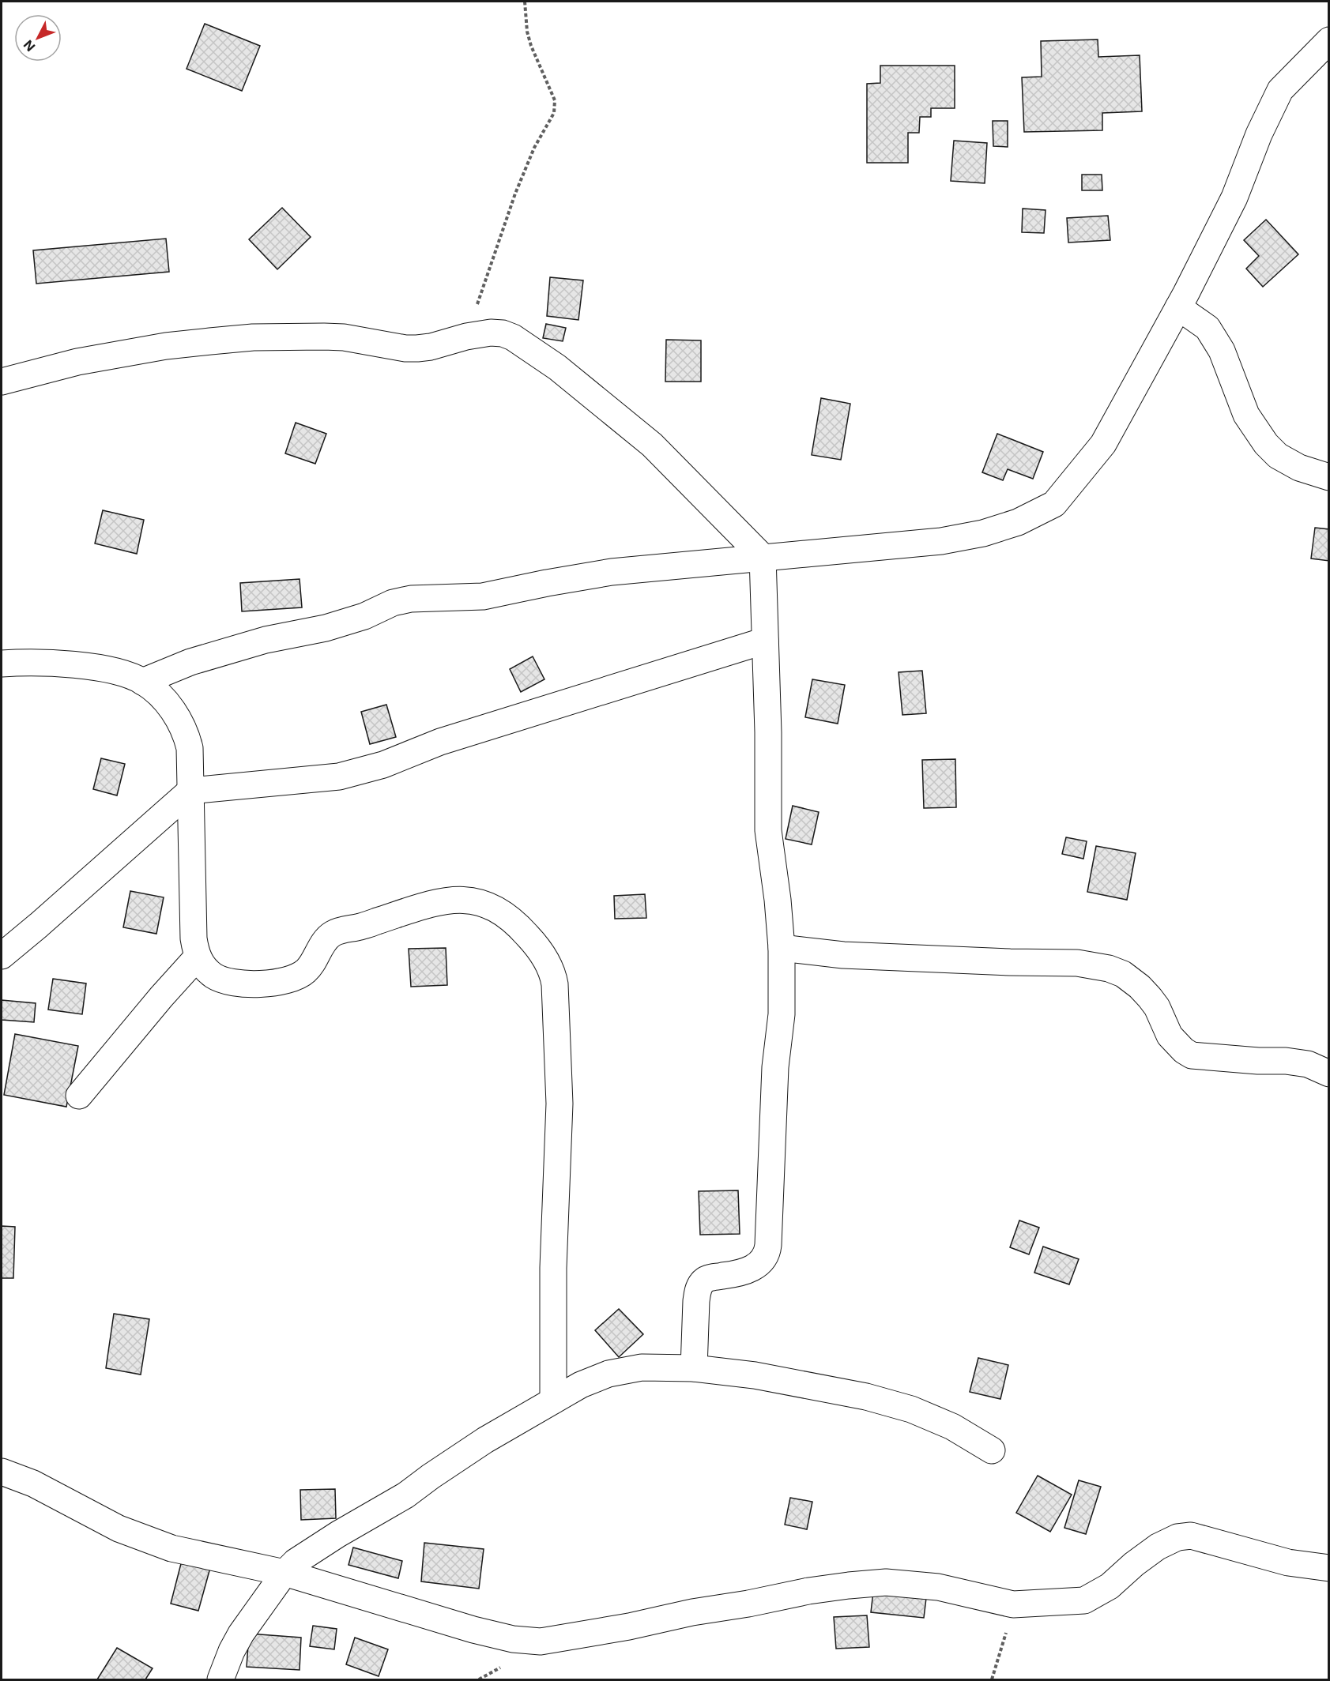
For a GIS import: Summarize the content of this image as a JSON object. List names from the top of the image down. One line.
{"north":"bottom left"}
